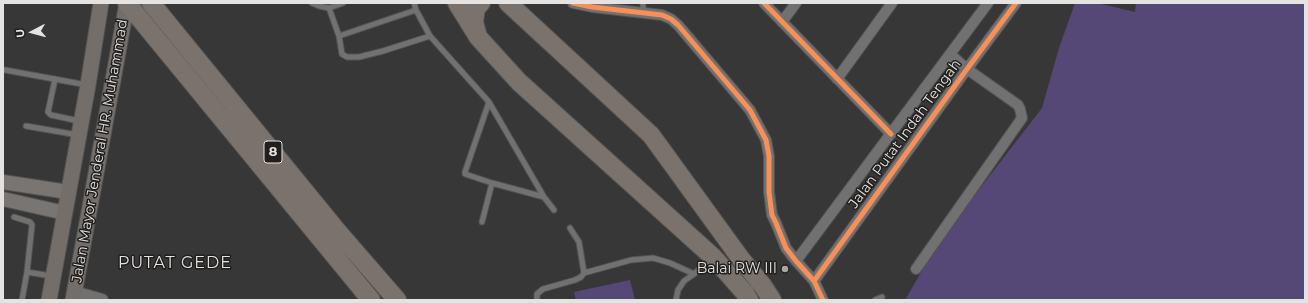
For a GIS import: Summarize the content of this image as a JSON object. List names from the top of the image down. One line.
{"streets":{"highway":["8"],"main road":["Jalan Mayor Jenderal HR. Muhammad"],"street":["Jalan Putat Indah Tengah"]},"crossings":[["Jalan Mayor Jenderal HR. Muhammad","8"]],"districts":["PUTAT GEDE"],"places":["Balai RW III"],"north":"left"}
